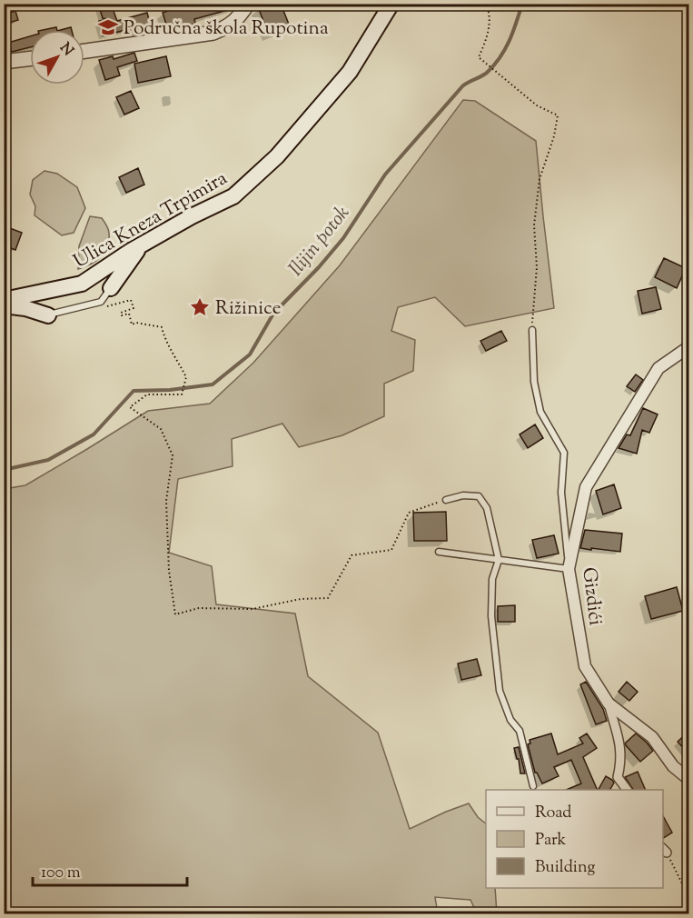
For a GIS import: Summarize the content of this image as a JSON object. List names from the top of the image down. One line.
{"streets":{"main road":["Ulica Kneza Trpimira"],"street":["Gizdići"]},"water":["Ilijin potok"],"places":{"school or university":["Područna škola Rupotina"],"place":["Rižinice"]},"legend":["Road","Park","Building"],"scale_bar":"100 m","north":"top right"}
